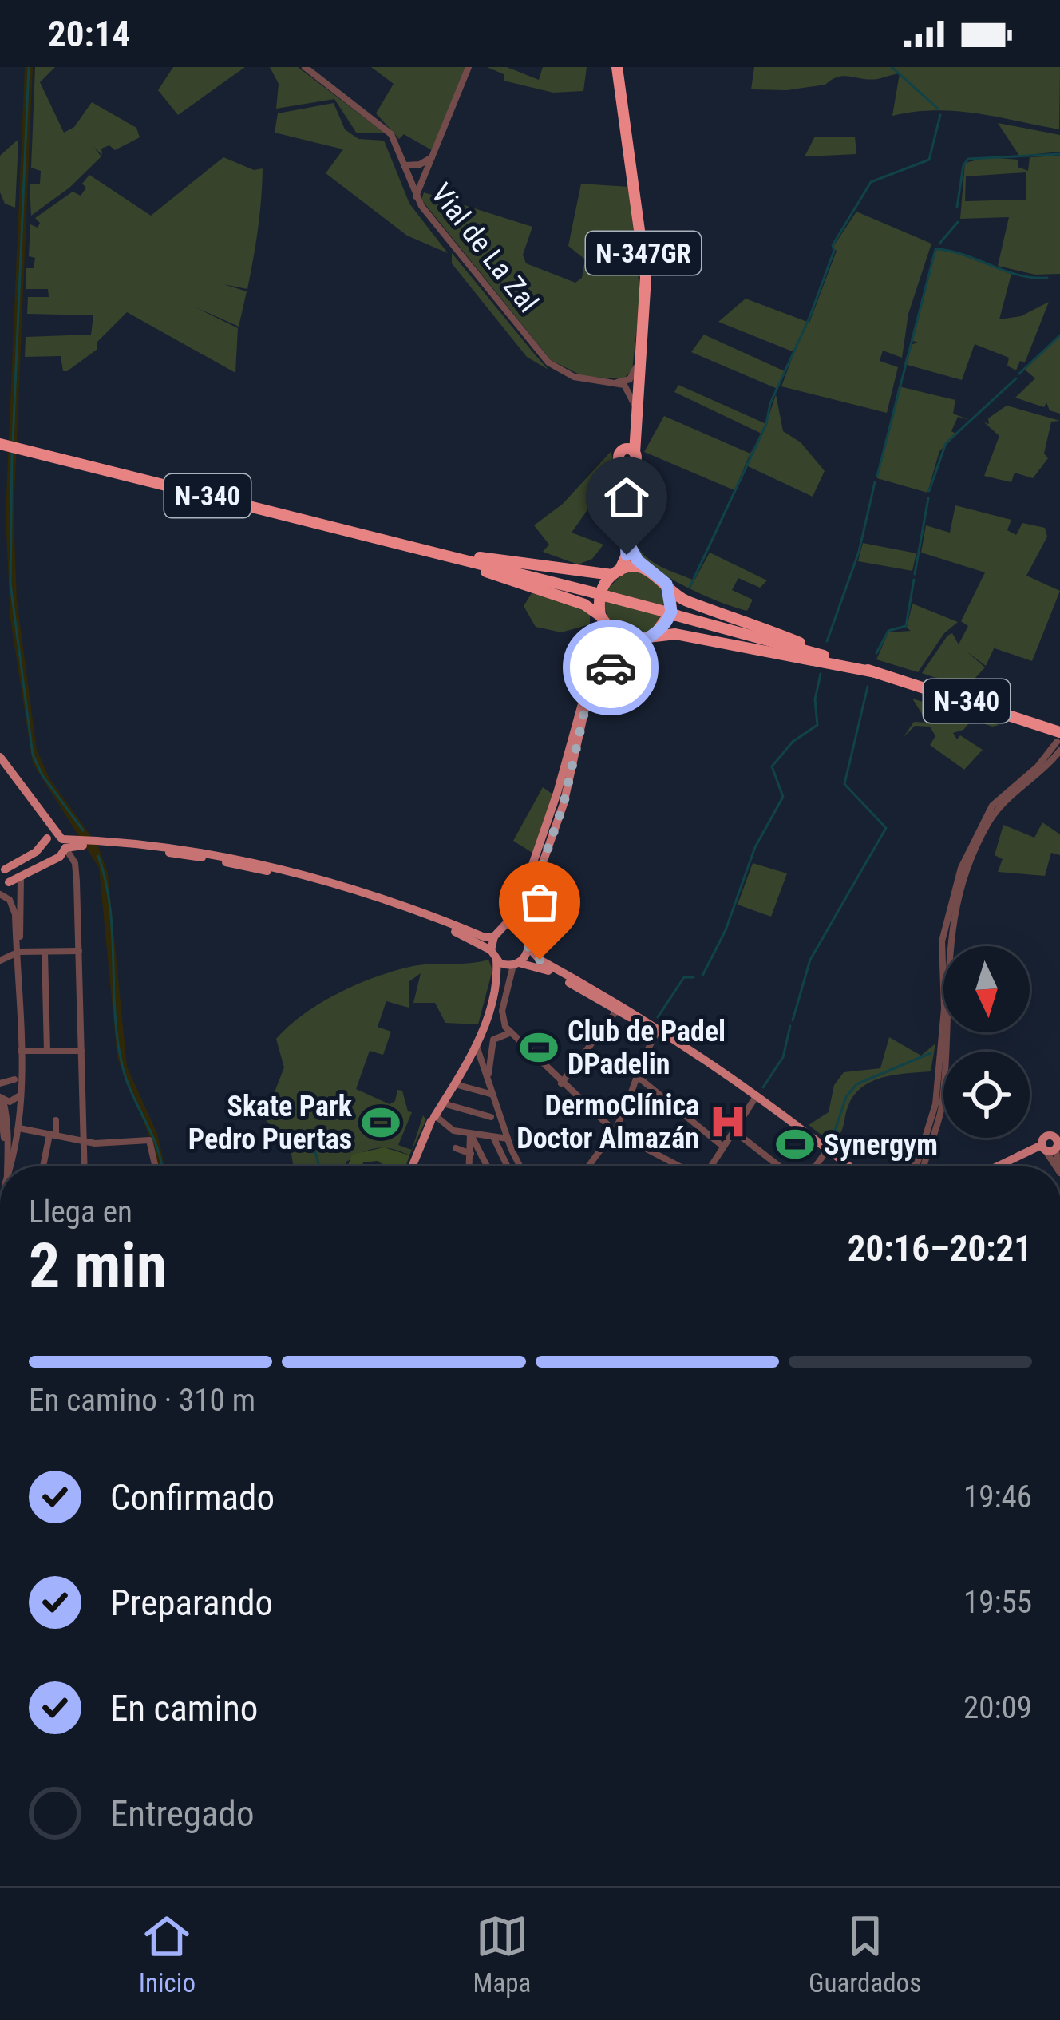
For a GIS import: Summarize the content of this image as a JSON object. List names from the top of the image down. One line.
{"streets":{"highway":["N-347GR","N-340"],"street":["Vial de La Zal"]},"places":{"sports":["Club de Padel DPadelin","Skate Park Pedro Puertas","Synergym"],"hospital":["DermoClínica Doctor Almazán"]},"north":"bottom","page":{"status":"20:14","heading":["2 min","Llega en","20:16–20:21"],"bar":"En camino · 310 m","list":[["Confirmado","19:46"],["Preparando","19:55"],["En camino","20:09"],"Entregado"],"tabs":["Inicio","Mapa","Guardados"]}}
